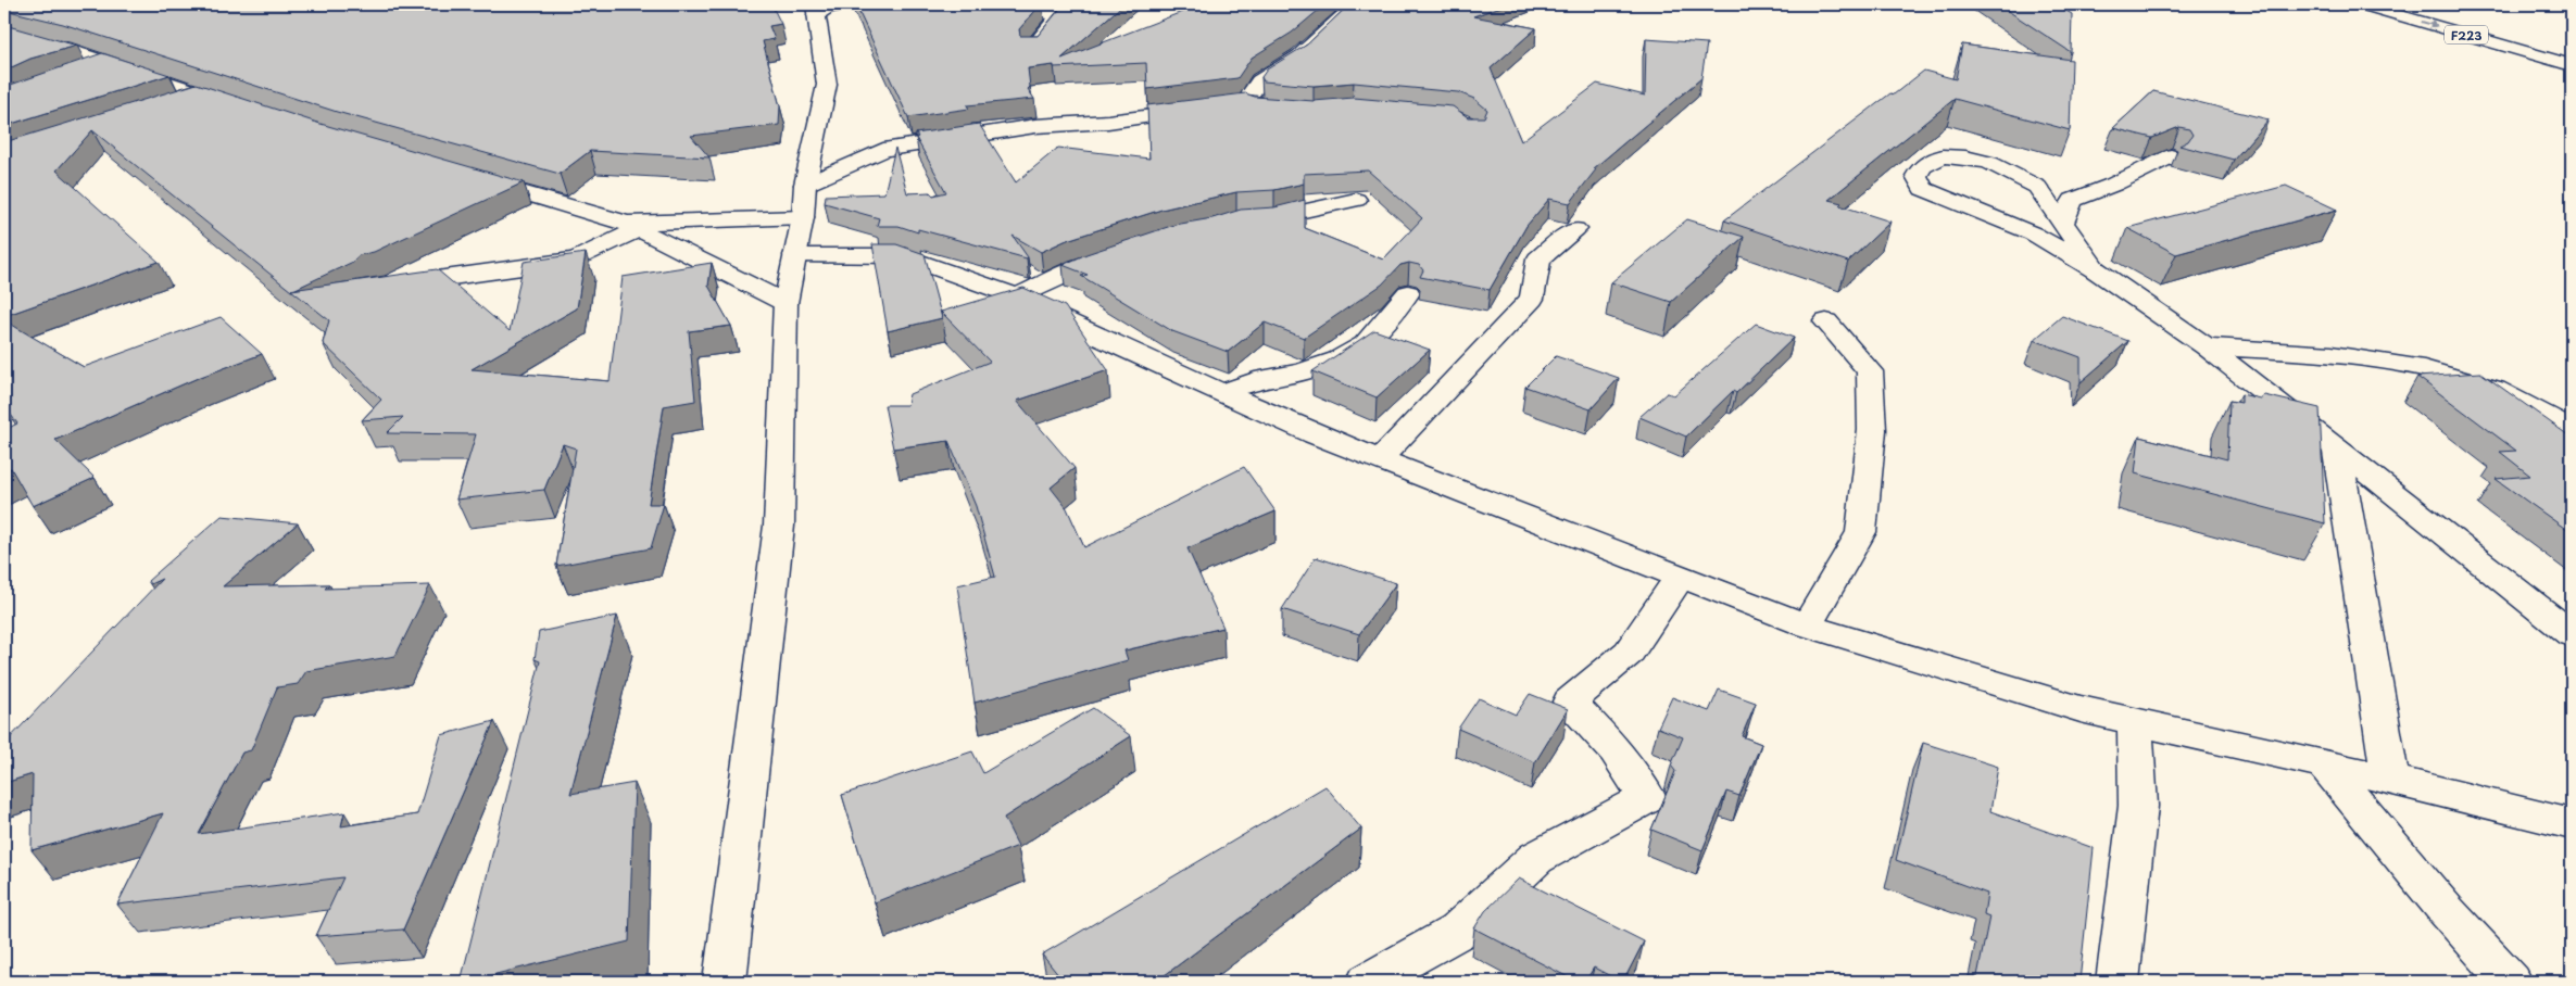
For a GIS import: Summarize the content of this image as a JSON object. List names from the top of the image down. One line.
{"streets":{"street":["F223"]}}
